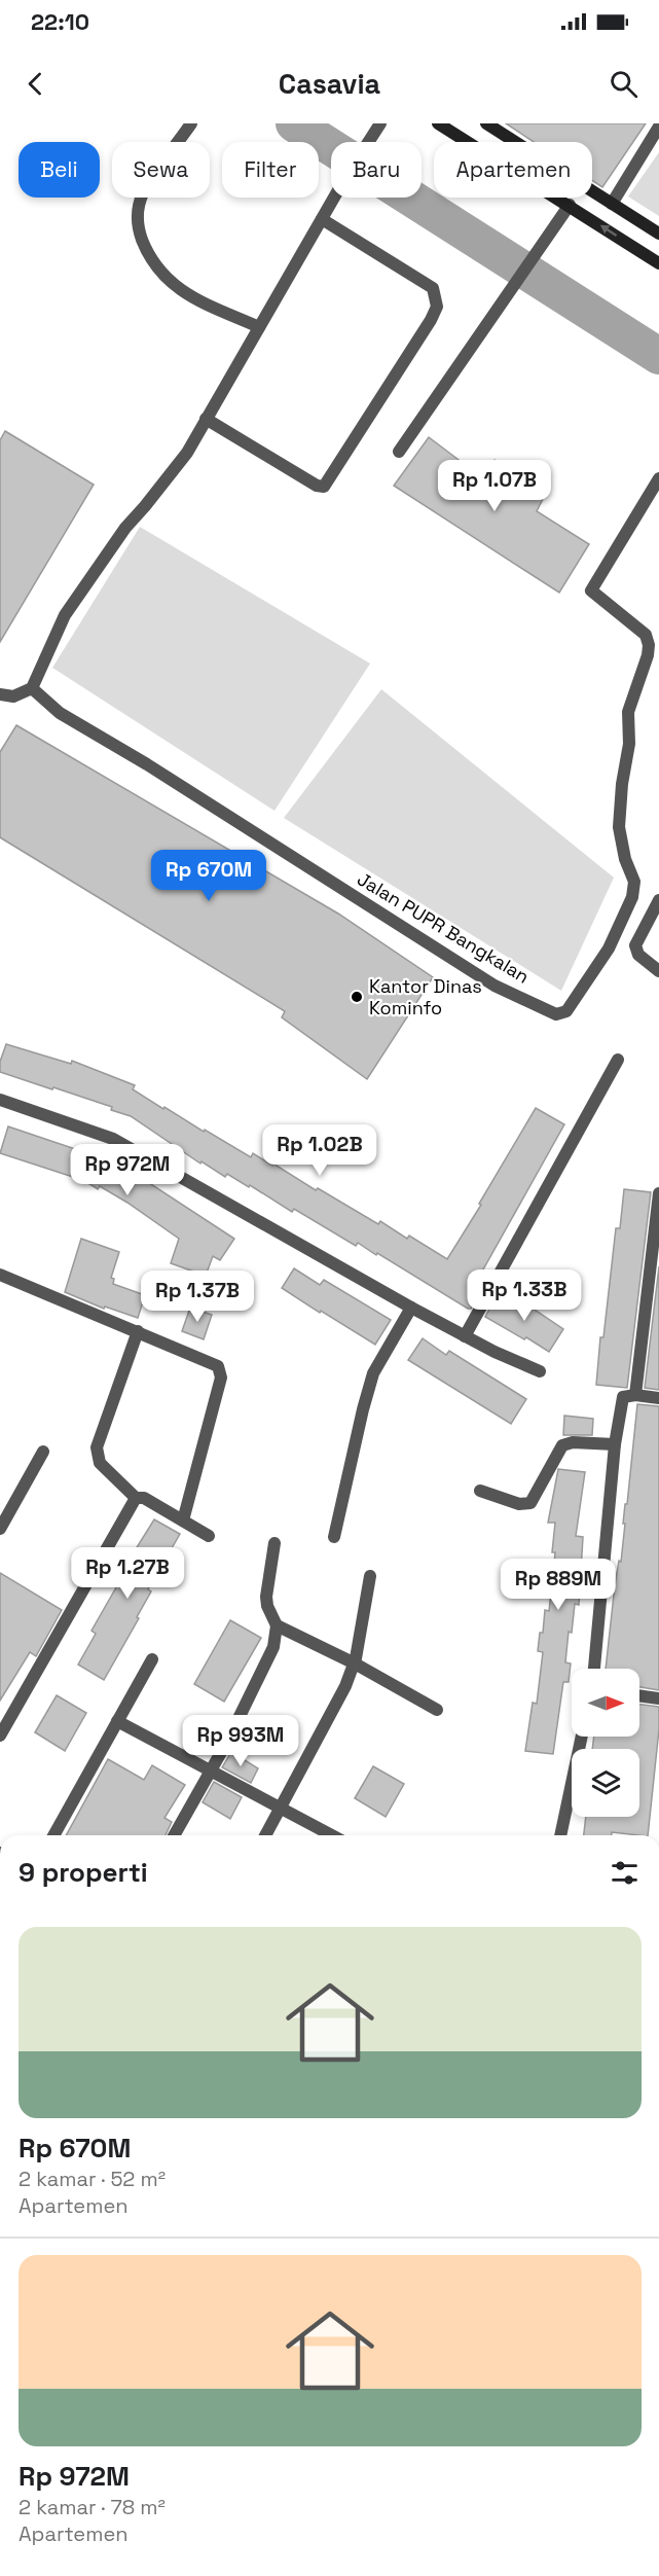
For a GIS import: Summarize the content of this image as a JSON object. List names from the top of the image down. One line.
{"streets":{"street":["Jalan PUPR Bangkalan"]},"places":["Kantor Dinas Kominfo"],"north":"right","page":{"status":"22:10","header":"Casavia","chip":["Beli","Sewa","Filter","Baru","Apartemen"],"price":["Rp 1.07B","Rp 670M","Rp 1.02B","Rp 972M","Rp 1.33B","Rp 1.37B","Rp 1.27B","Rp 889M","Rp 993M"],"heading":"9 properti","list":[{"name":"Rp 670M","note":"2 kamar · 52 m² · Apartemen"},{"name":"Rp 972M","note":"2 kamar · 78 m² · Apartemen"}]}}
